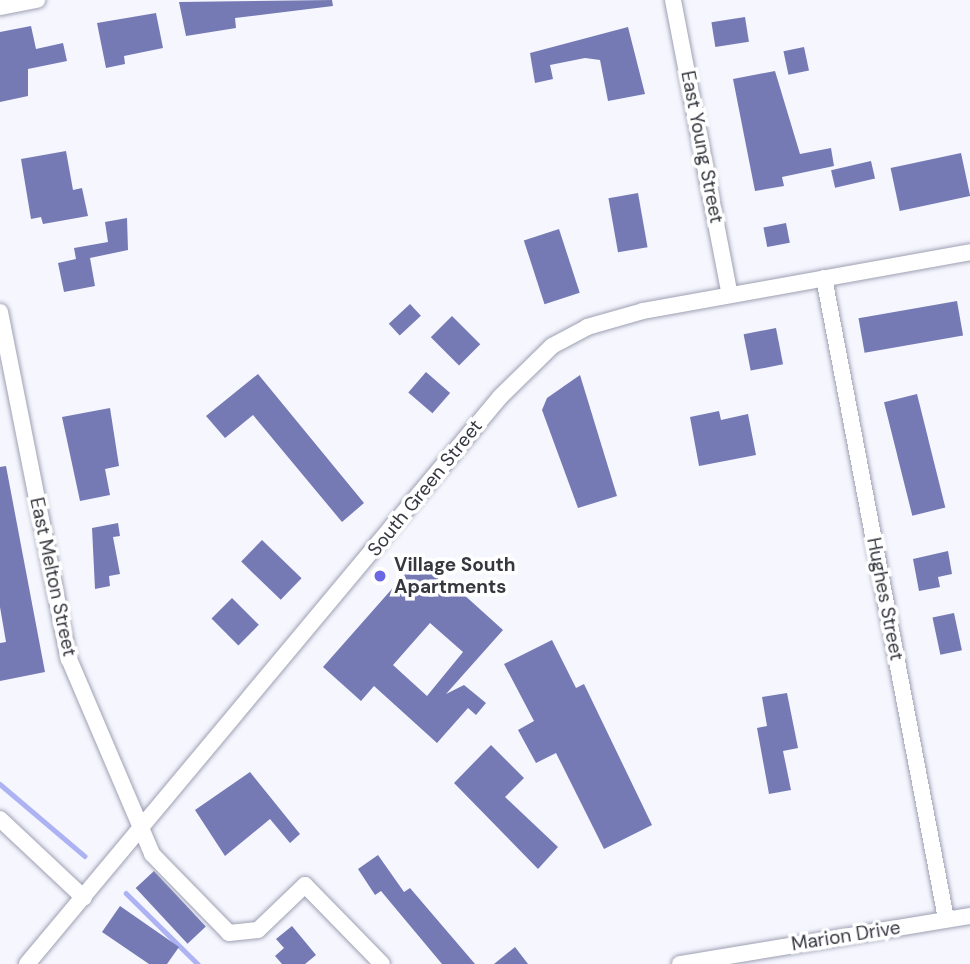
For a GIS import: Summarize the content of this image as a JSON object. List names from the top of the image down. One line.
{"streets":{"street":["East Young Street","South Green Street","East Melton Street","Hughes Street","Marion Drive"]},"crossings":[["East Young Street","South Green Street"],["South Green Street","East Melton Street"],["South Green Street","Hughes Street"],["Hughes Street","Marion Drive"]],"places":["Village South Apartments"]}
